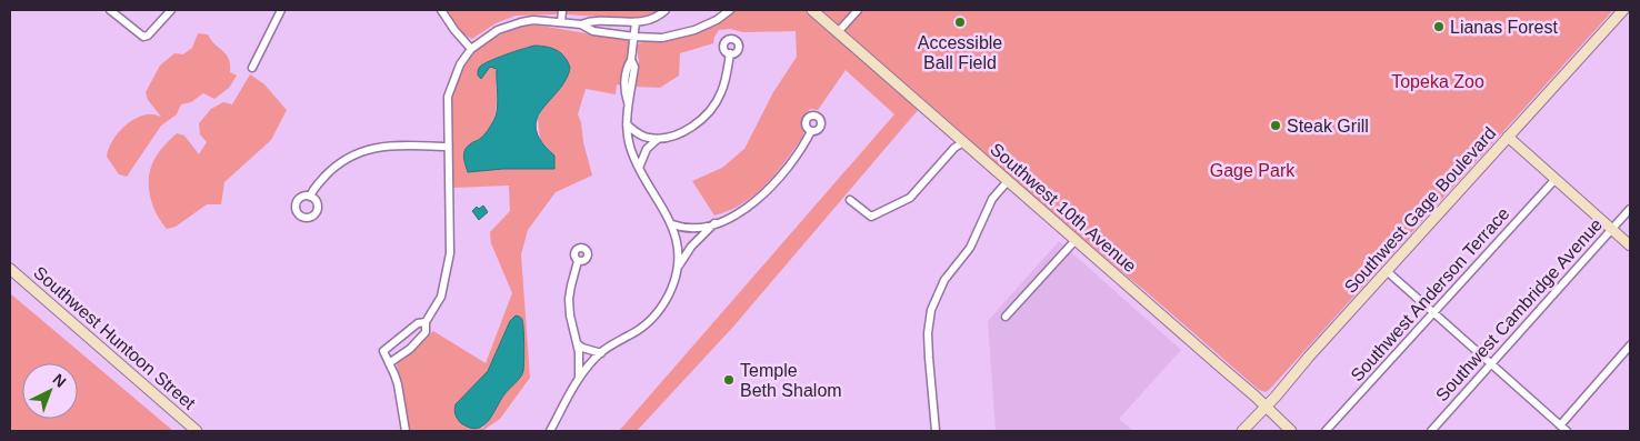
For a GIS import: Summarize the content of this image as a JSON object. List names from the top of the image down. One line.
{"streets":{"main road":["Southwest 10th Avenue","Southwest Gage Boulevard","Southwest Huntoon Street"],"street":["Southwest Anderson Terrace","Southwest Cambridge Avenue"]},"crossings":[["Southwest 10th Avenue","Southwest Gage Boulevard"]],"parks":["Topeka Zoo","Gage Park"],"places":["Accessible Ball Field","Lianas Forest","Steak Grill","Temple Beth Shalom"],"north":"top right"}
